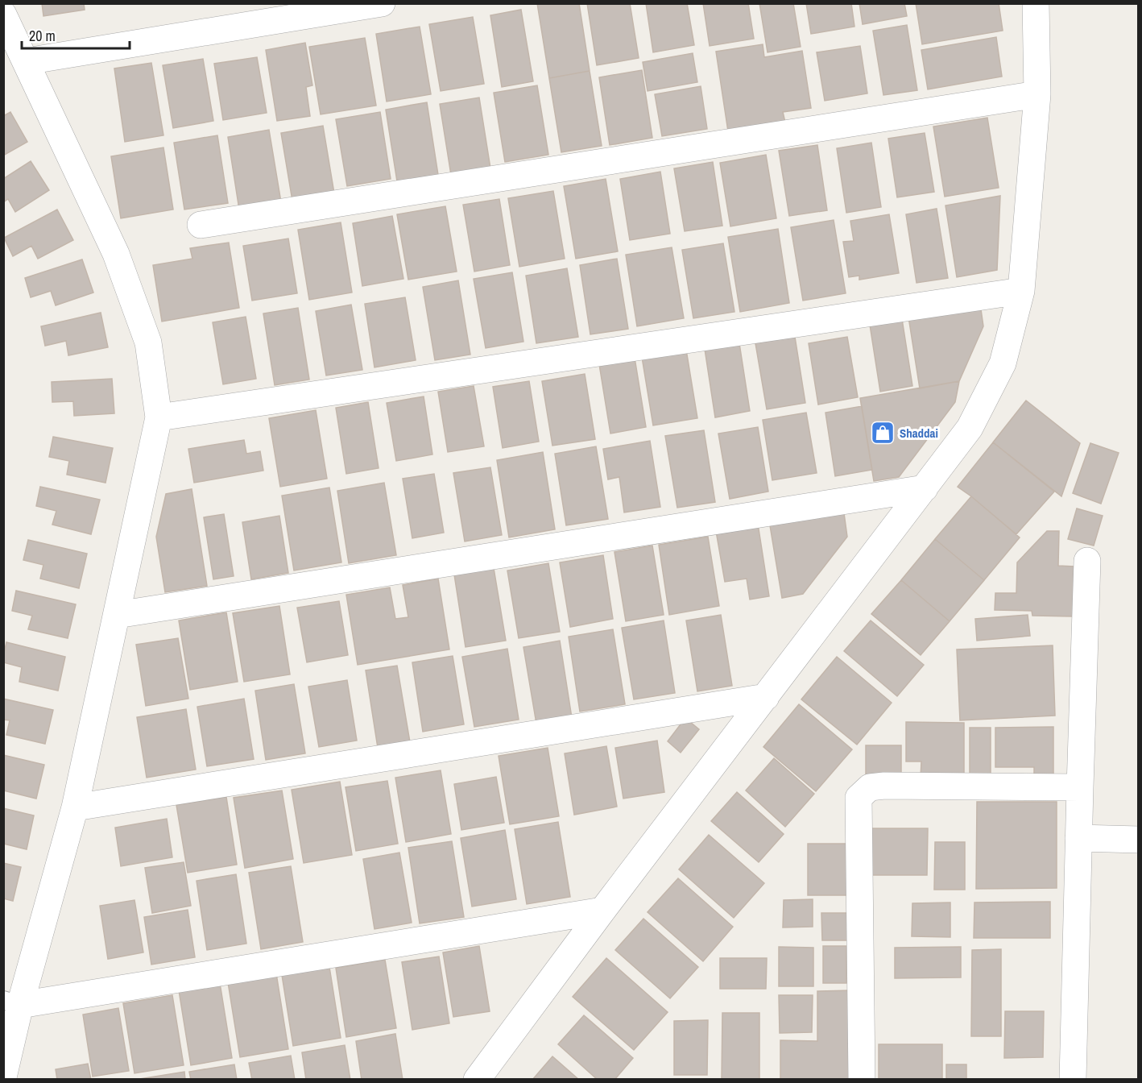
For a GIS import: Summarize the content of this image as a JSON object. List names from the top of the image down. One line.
{"places":{"shop":["Shaddai"]},"scale_bar":"20 m"}
